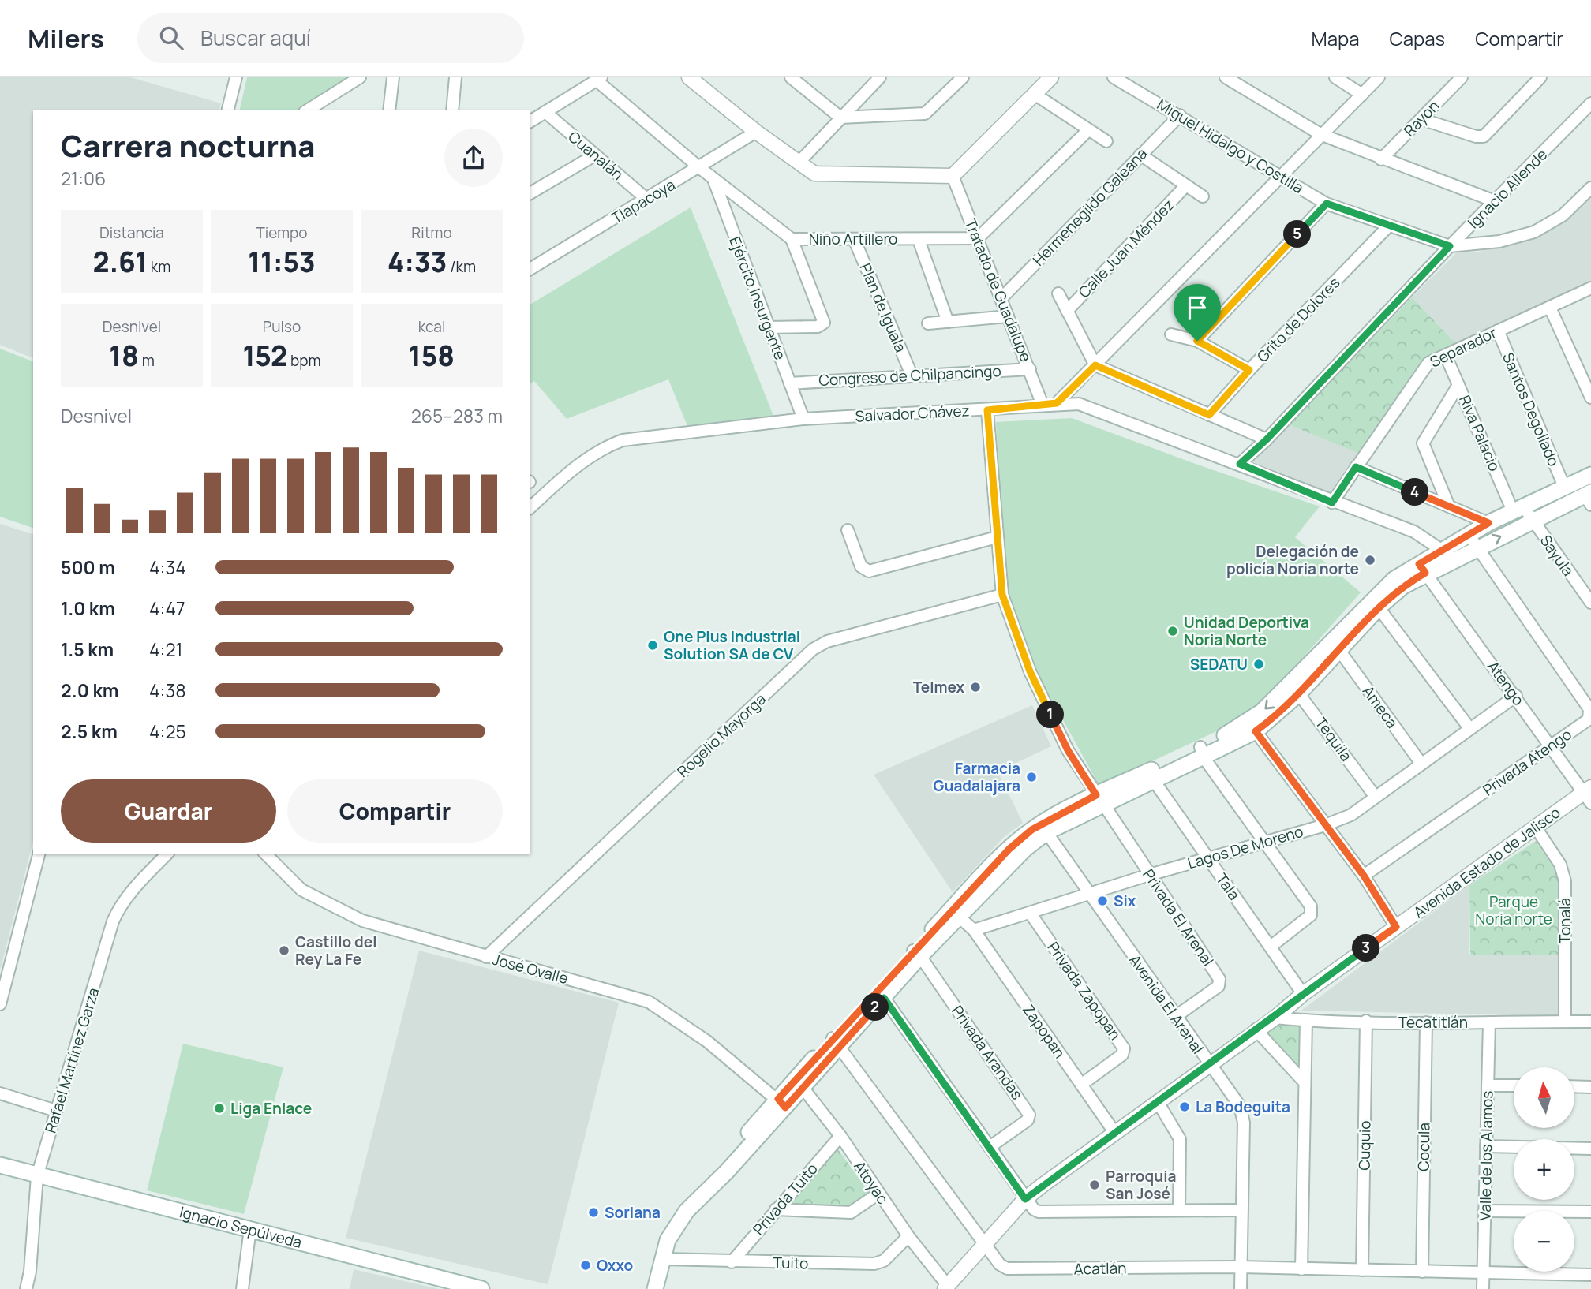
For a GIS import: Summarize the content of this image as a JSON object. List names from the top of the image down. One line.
{"streets":{"main road":["Ignacio Sepúlveda"],"street":["Rayon","Miguel Hidalgo y Costilla","Cuanalán","Ignacio Allende","Tlapacoya","Hermenegildo Galeana","Niño Artillero","Calle Juan Méndez","Tratado de Guadalupe","Ejército Insurgente","Plan de Iguala","Grito de Dolores","Separador","Congreso de Chilpancingo","Santos Degollado","Salvador Chávez","Riva Palacio","Sayula","Atengo","Ameca","Rogelio Mayorga","Tequila","Privada Atengo","Lagos De Moreno","Avenida Estado de Jalisco","Tala","Privada El Arenal","Tonalá","José Ovalle","Privada Zapopan","Avenida El Arenal","Tecatitlán","Zapopan","Privada Arandas","Rafael Martínez Garza","Cuquio","Cocula","Valle de los Alamos","Atoyac","Privada Tuito","Tuito","Acatlán"]},"crossings":[["Miguel Hidalgo y Costilla","Ignacio Allende"],["Miguel Hidalgo y Costilla","Hermenegildo Galeana"],["Miguel Hidalgo y Costilla","Grito de Dolores"],["Cuanalán","Tlapacoya"],["Ignacio Allende","Salvador Chávez"],["Tlapacoya","Niño Artillero"],["Hermenegildo Galeana","Calle Juan Méndez"],["Hermenegildo Galeana","Tratado de Guadalupe"],["Niño Artillero","Tratado de Guadalupe"],["Niño Artillero","Ejército Insurgente"],["Niño Artillero","Plan de Iguala"],["Tratado de Guadalupe","Congreso de Chilpancingo"],["Tratado de Guadalupe","Salvador Chávez"],["Ejército Insurgente","Congreso de Chilpancingo"],["Ejército Insurgente","Salvador Chávez"],["Plan de Iguala","Congreso de Chilpancingo"],["Separador","Santos Degollado"],["Separador","Salvador Chávez"],["Separador","Riva Palacio"],["Riva Palacio","Sayula"],["Atengo","Privada Atengo"],["Atengo","Lagos De Moreno"],["Atengo","Avenida Estado de Jalisco"],["Ameca","Lagos De Moreno"],["Rogelio Mayorga","José Ovalle"],["Tequila","Lagos De Moreno"],["Lagos De Moreno","Tala"],["Lagos De Moreno","Privada El Arenal"],["Lagos De Moreno","Privada Zapopan"],["Lagos De Moreno","Avenida El Arenal"],["Lagos De Moreno","Zapopan"],["Avenida Estado de Jalisco","Tala"],["Avenida Estado de Jalisco","Tonalá"],["Avenida Estado de Jalisco","Avenida El Arenal"],["Avenida Estado de Jalisco","Tecatitlán"],["Avenida Estado de Jalisco","Zapopan"],["Avenida Estado de Jalisco","Atoyac"],["Avenida Estado de Jalisco","Acatlán"],["Privada El Arenal","Avenida El Arenal"],["Tonalá","Tecatitlán"],["Privada Zapopan","Zapopan"],["Avenida El Arenal","Acatlán"],["Tecatitlán","Cuquio"],["Tecatitlán","Cocula"],["Tecatitlán","Valle de los Alamos"],["Rafael Martínez Garza","Ignacio Sepúlveda"],["Cuquio","Acatlán"],["Cocula","Acatlán"],["Valle de los Alamos","Acatlán"],["Atoyac","Privada Tuito"],["Atoyac","Tuito"],["Privada Tuito","Tuito"]],"parks":["Parque Noria norte"],"places":["Delegación de policía Noria norte","Unidad Deportiva Noria Norte","One Plus Industrial Solution SA de CV","SEDATU","Telmex","Farmacia Guadalajara","Six","Castillo del Rey La Fe","La Bodeguita","Liga Enlace","Parroquia San José","Soriana","Oxxo"],"north":"top","page":{"header":"Milers","search":"Buscar aquí","nav":["Mapa","Capas","Compartir"],"heading":["Carrera nocturna","21:06"],"stats":[["Distancia","2.61 km"],["Tiempo","11:53"],["Ritmo","4:33 /km"],["Desnivel","18 m"],["Pulso","152 bpm"],["kcal","158"]],"pins":["5","4","1","3","2"],"chart":["Desnivel","265–283 m"],"list":[{"name":"500 m","note":"4:34"},{"name":"1.0 km","note":"4:47"},{"name":"1.5 km","note":"4:21"},{"name":"2.0 km","note":"4:38"},{"name":"2.5 km","note":"4:25"}],"buttons":["Guardar","Compartir"],"map_buttons":["+","−"]}}
